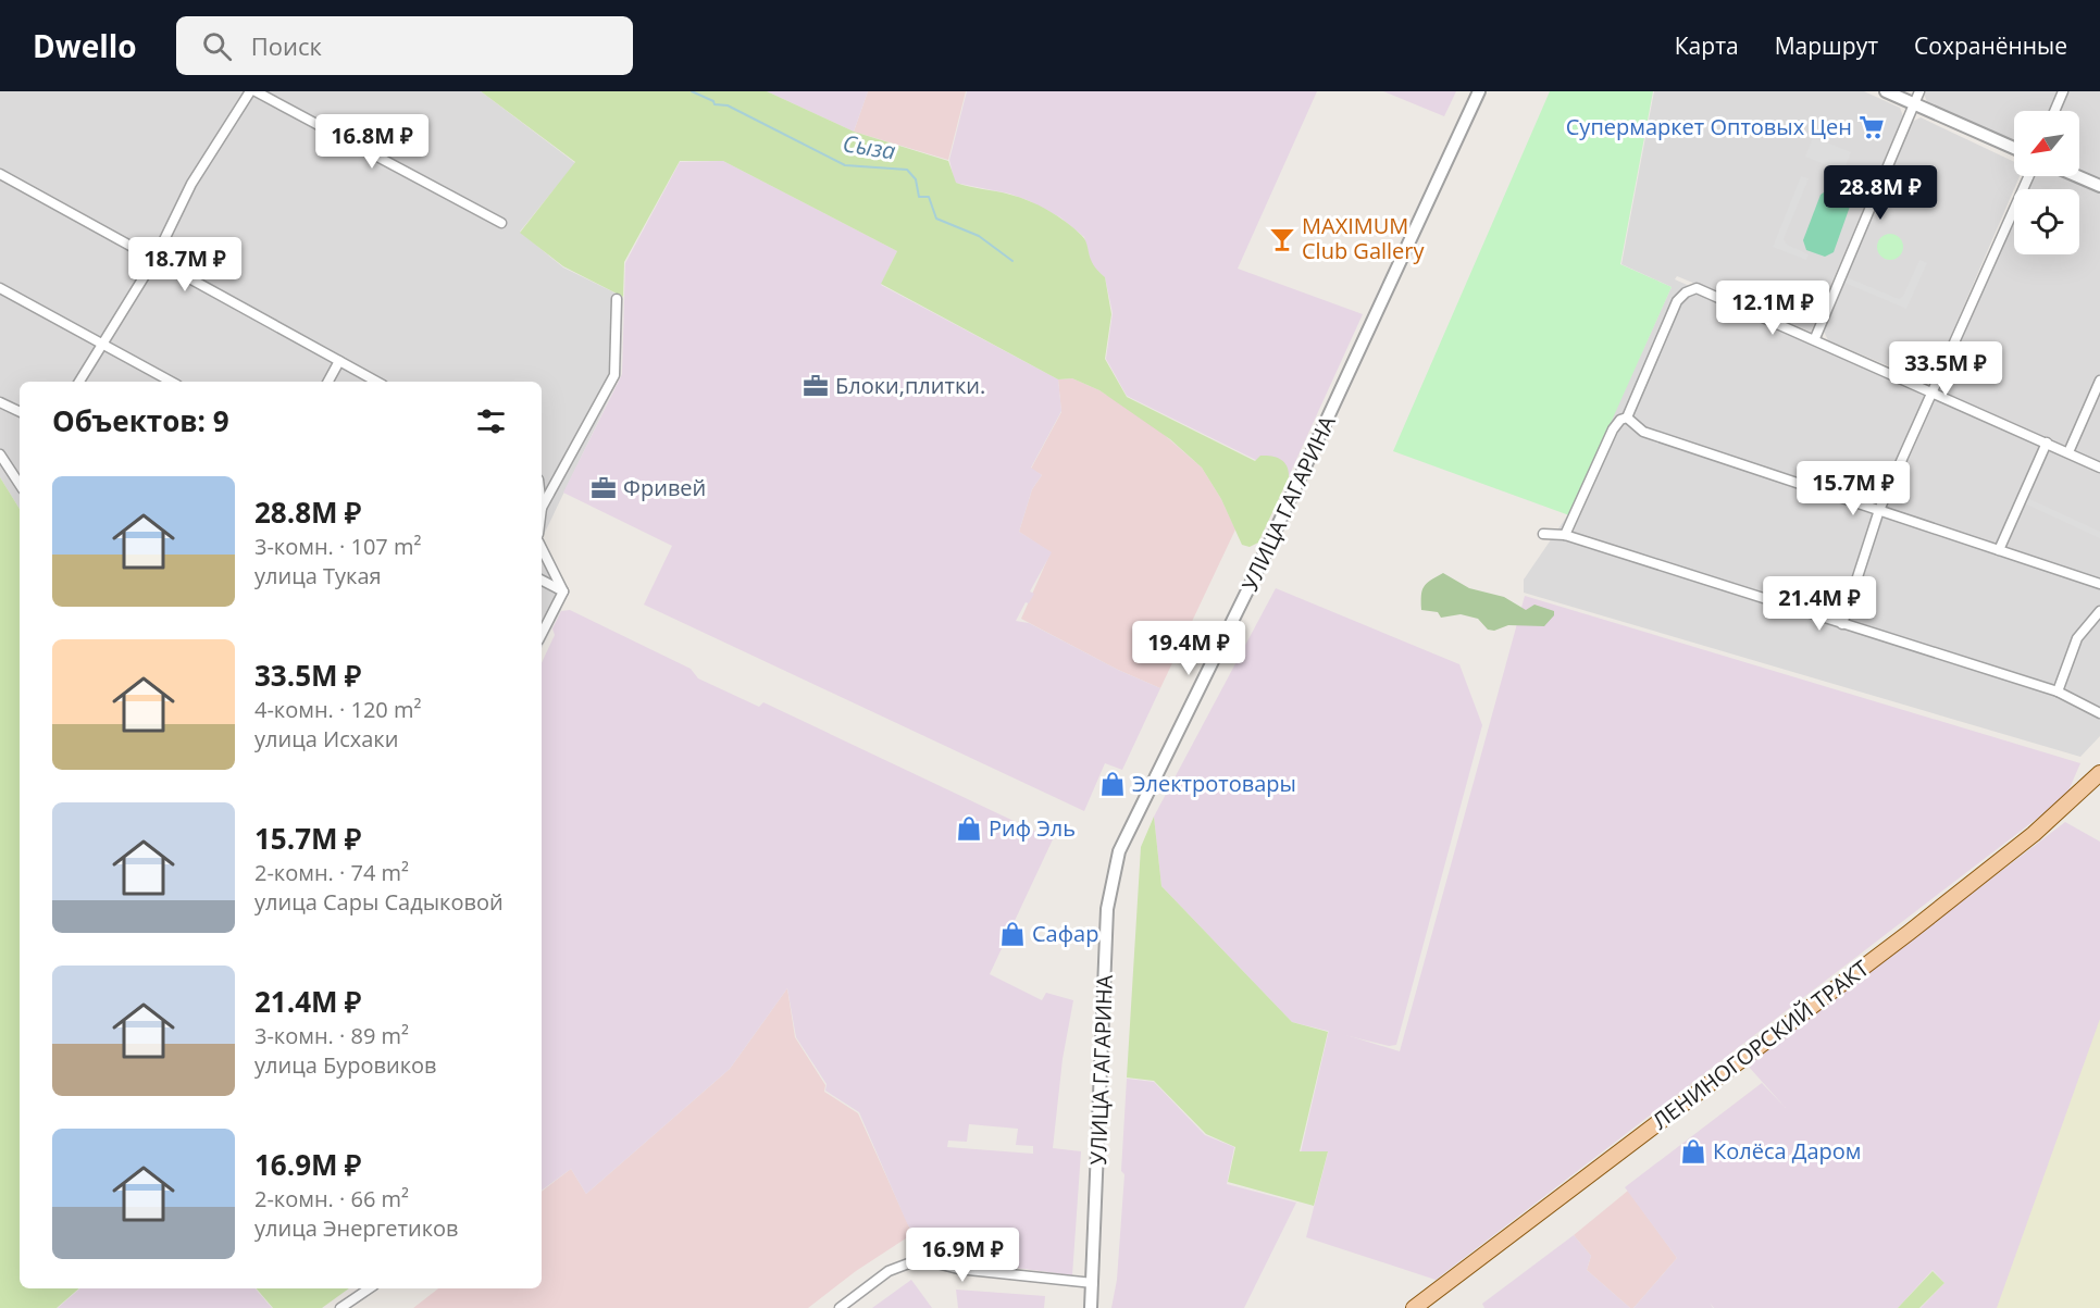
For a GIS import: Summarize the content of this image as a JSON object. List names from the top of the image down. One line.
{"streets":{"main road":["ЛЕНИНОГОРСКИЙ ТРАКТ"],"street":["УЛИЦА ГАГАРИНА"]},"water":["Сыза"],"places":{"supermarket":["Супермаркет Оптовых Цен"],"bar":["MAXIMUM Club Gallery"],"office":["Блоки,плитки.","Фривей"],"shop":["Электротовары","Риф Эль","Сафар","Колёса Даром"]},"north":"bottom left","page":{"header":"Dwello","search":"Поиск","nav":["Карта","Маршрут","Сохранённые"],"price":["16.8M ₽","28.8M ₽","18.7M ₽","12.1M ₽","33.5M ₽","15.7M ₽","21.4M ₽","19.4M ₽","16.9M ₽"],"heading":"Объектов: 9","list":[{"name":"28.8M ₽","note":"3-комн. · 107 m² · улица Тукая"},{"name":"33.5M ₽","note":"4-комн. · 120 m² · улица Исхаки"},{"name":"15.7M ₽","note":"2-комн. · 74 m² · улица Сары Садыковой"},{"name":"21.4M ₽","note":"3-комн. · 89 m² · улица Буровиков"},{"name":"16.9M ₽","note":"2-комн. · 66 m² · улица Энергетиков"}]}}
